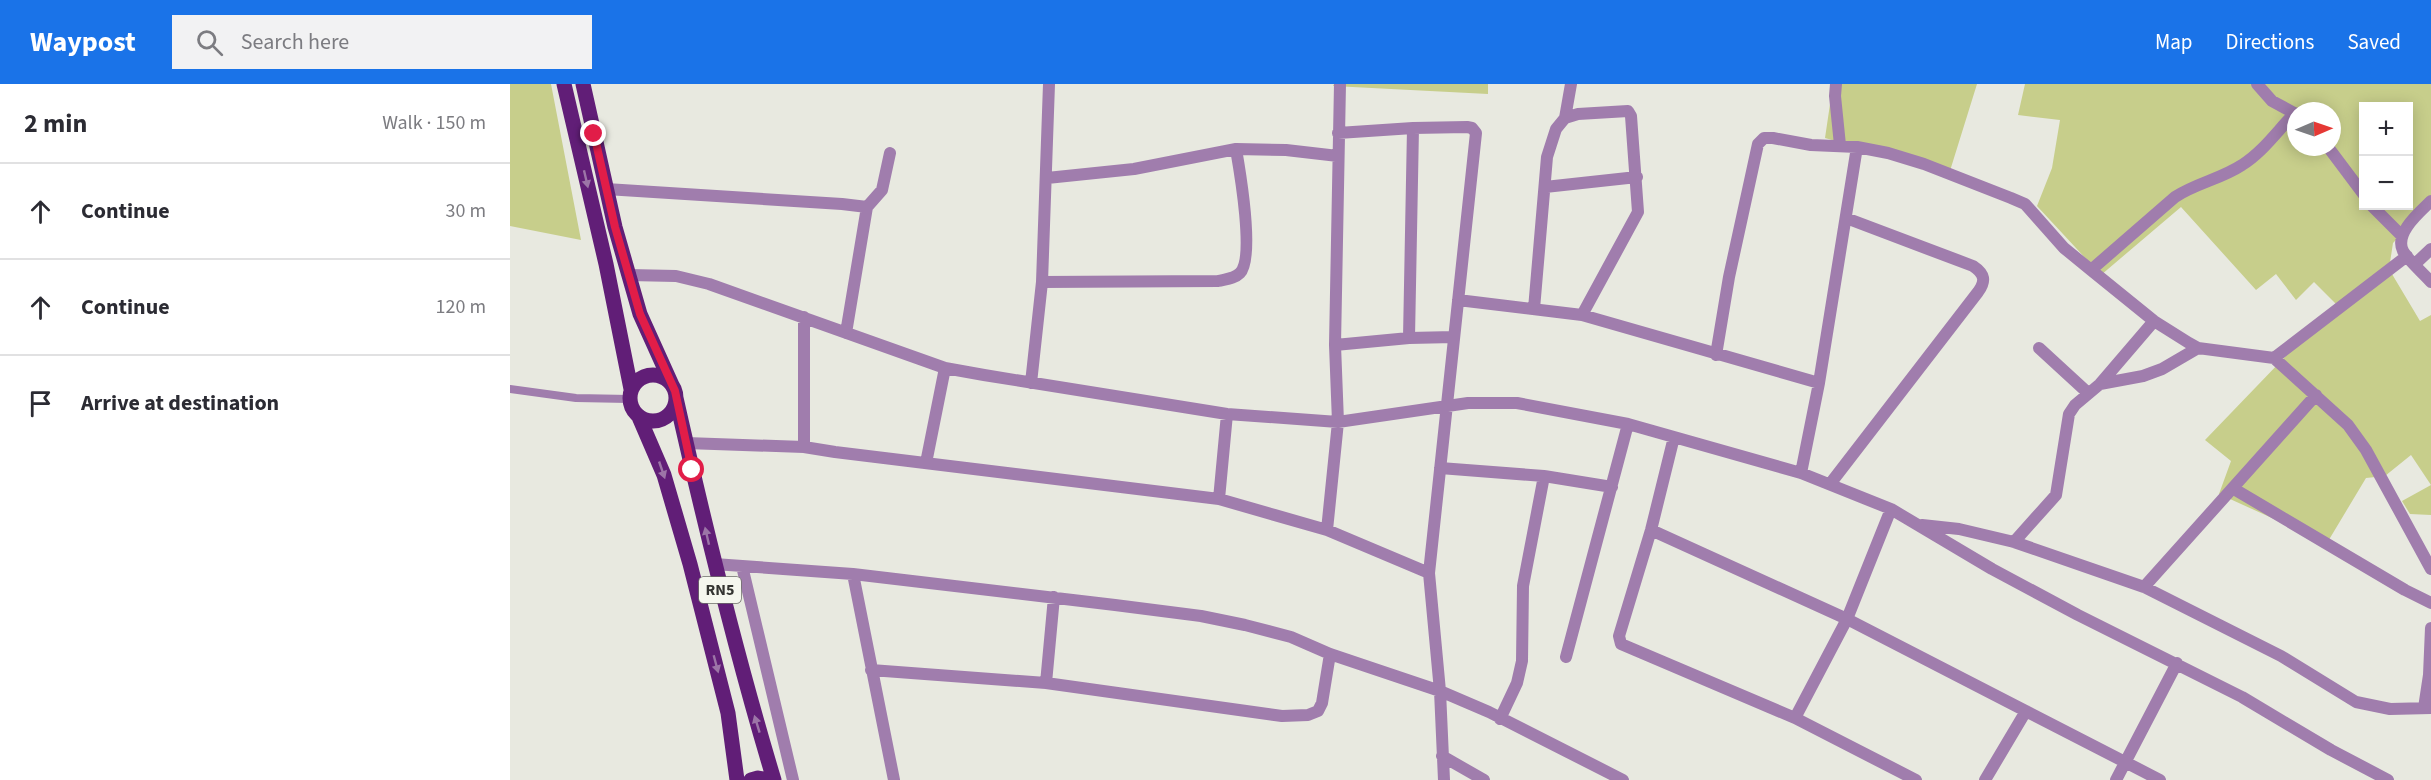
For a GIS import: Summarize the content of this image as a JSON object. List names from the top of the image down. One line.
{"streets":{"main road":["RN5"]},"north":"right","page":{"header":"Waypost","search":"Search here","nav":["Map","Directions","Saved"],"heading":["2 min","Walk · 150 m"],"map_buttons":["+","−"],"list":[["Continue","30 m"],["Continue","120 m"],"Arrive at destination"]}}
